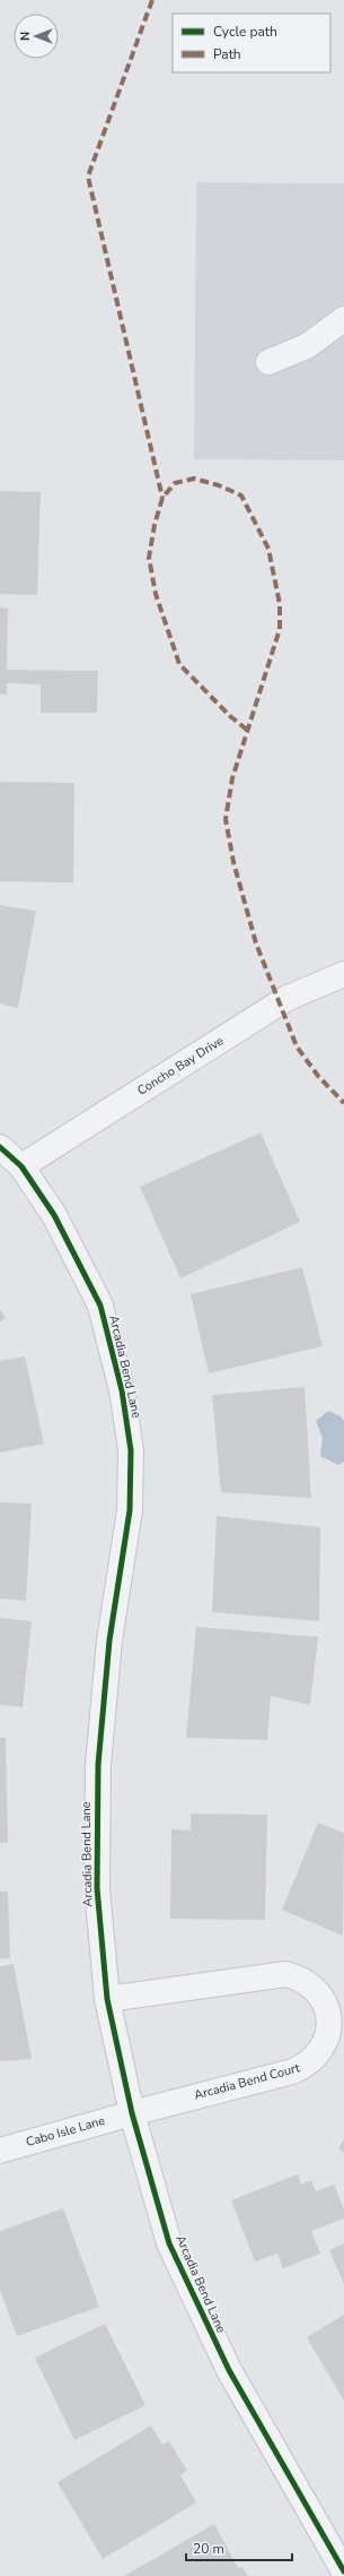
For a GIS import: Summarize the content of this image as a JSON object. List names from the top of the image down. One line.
{"streets":{"street":["Concho Bay Drive","Arcadia Bend Lane","Arcadia Bend Court","Cabo Isle Lane"]},"crossings":[["Concho Bay Drive","Arcadia Bend Lane"],["Arcadia Bend Lane","Arcadia Bend Court"],["Arcadia Bend Lane","Cabo Isle Lane"],["Arcadia Bend Court","Cabo Isle Lane"]],"legend":["Cycle path","Path"],"scale_bar":"20 m","north":"left"}
